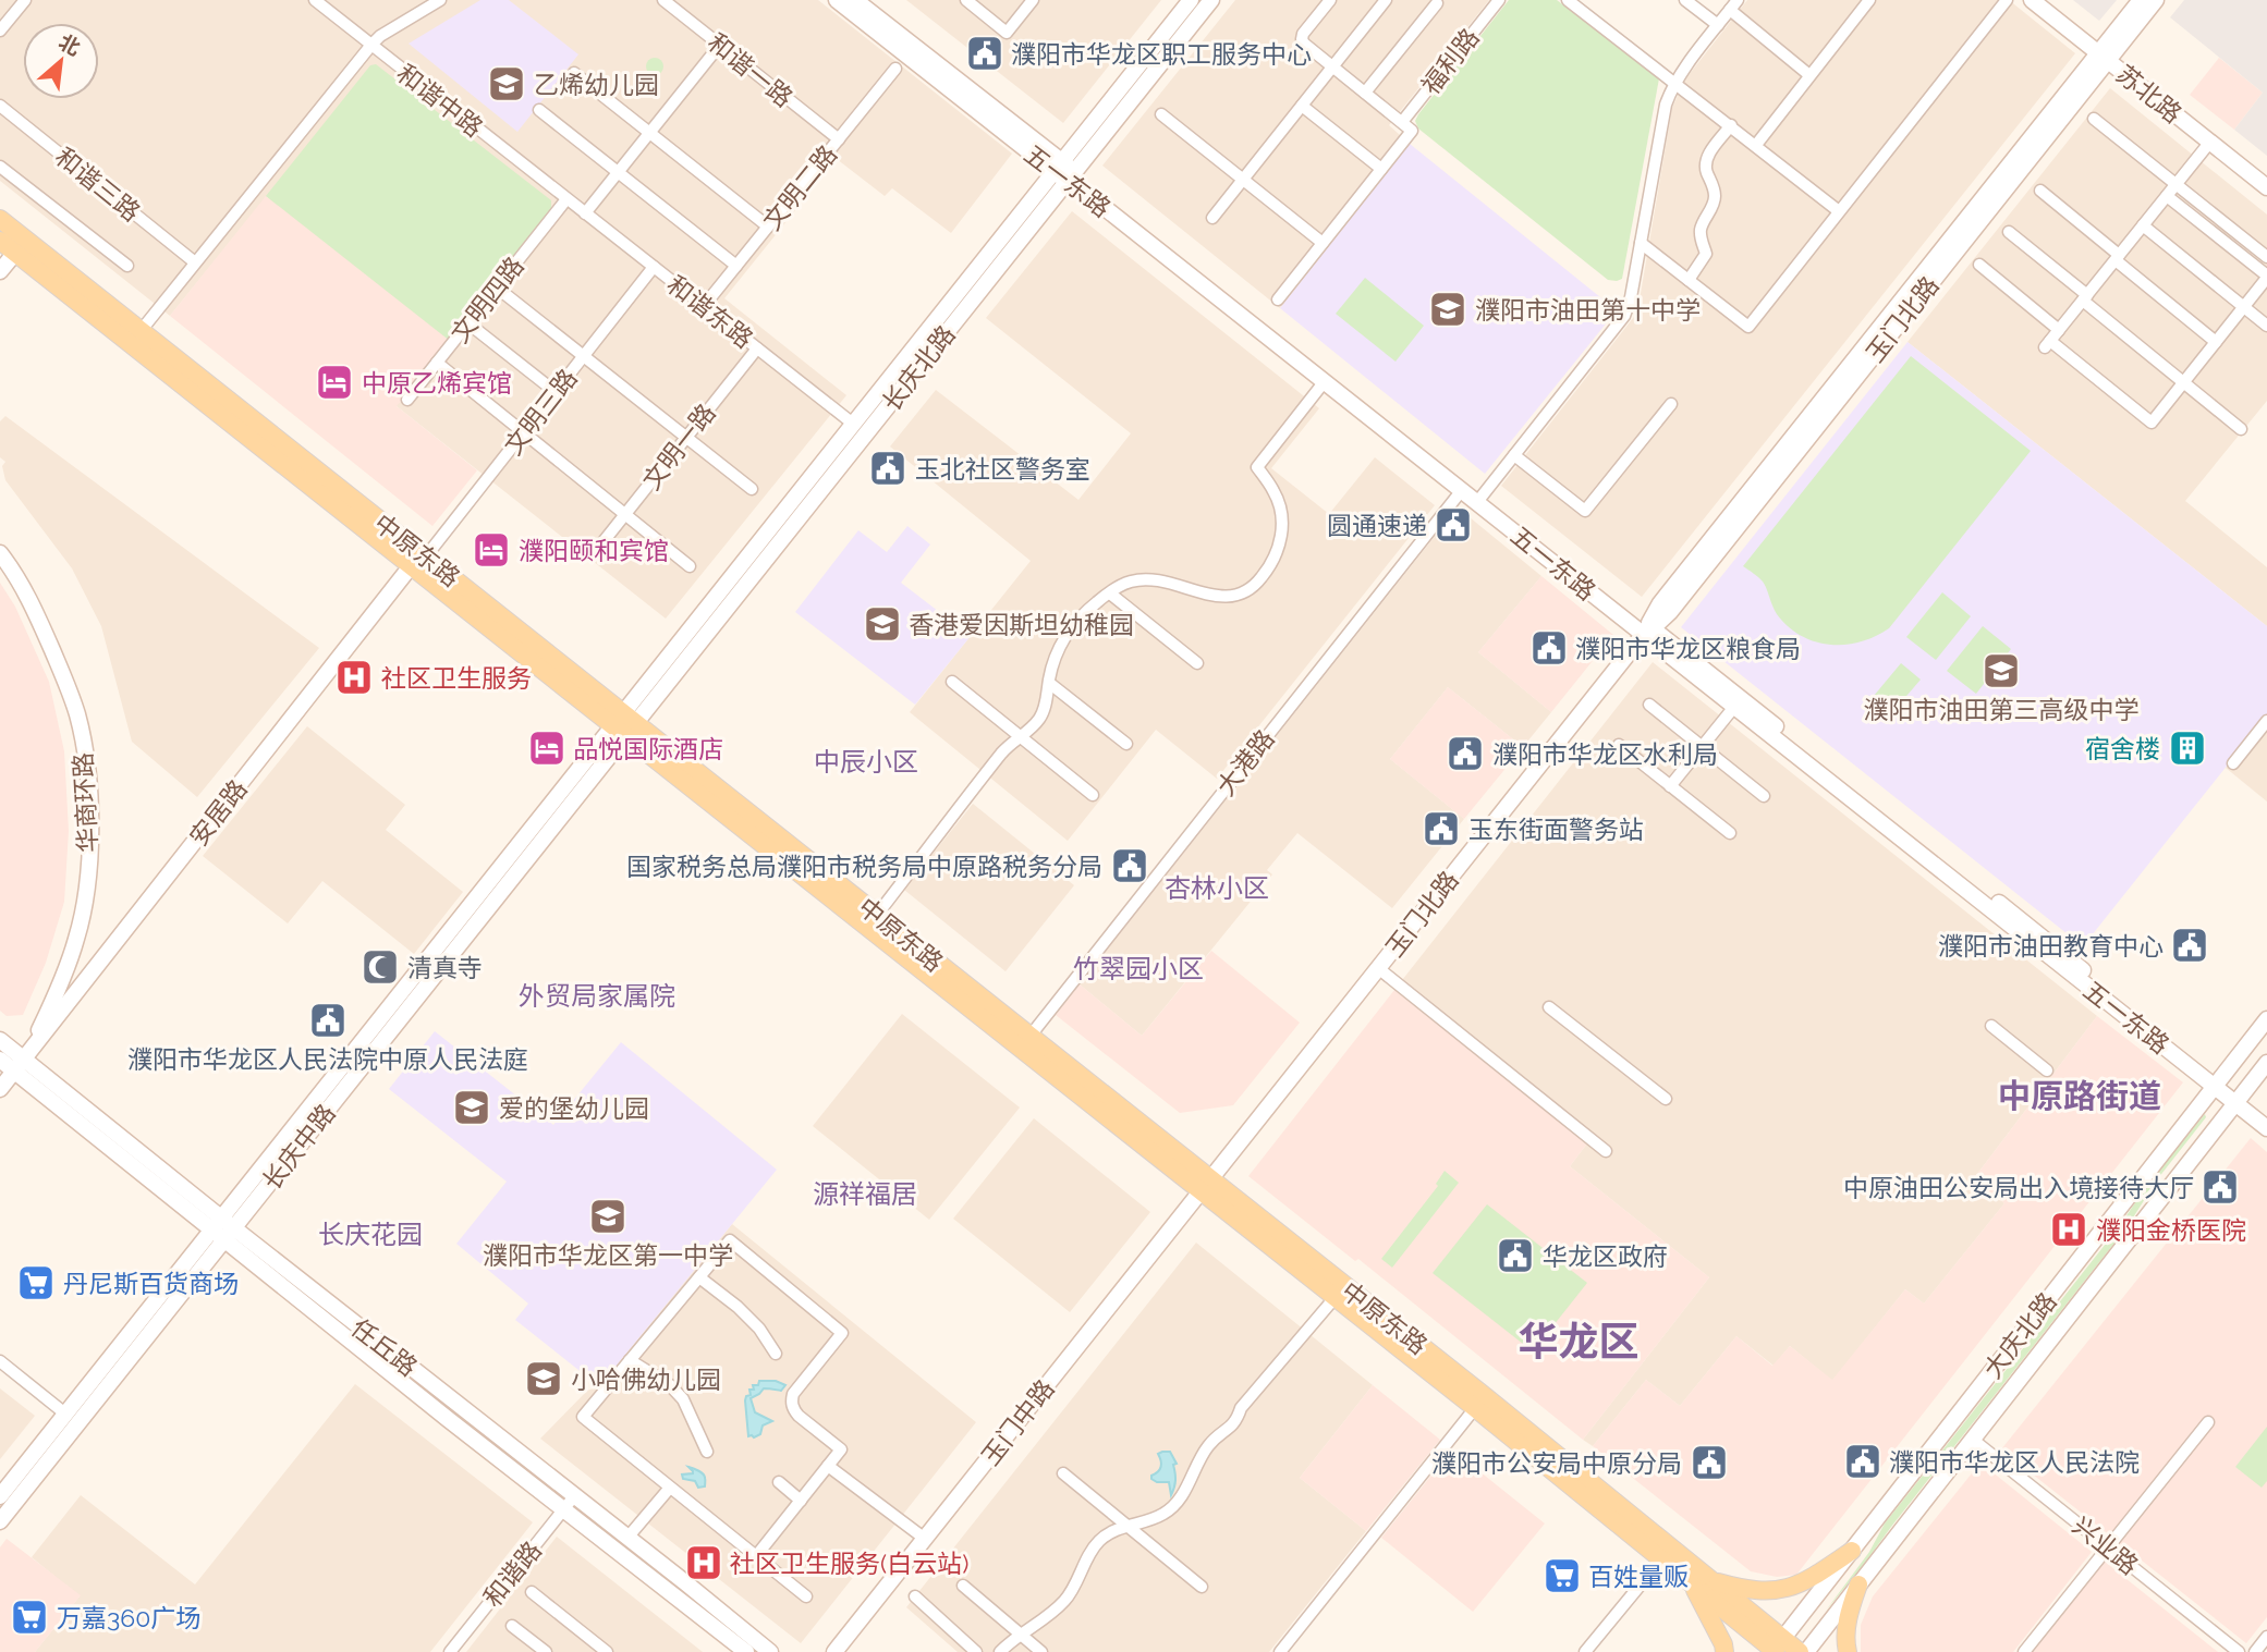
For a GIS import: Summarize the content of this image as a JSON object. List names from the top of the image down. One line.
{"streets":{"main road":["中原东路"],"street":["福利路","和谐一路","苏北路","和谐中路","五一东路","和谐三路","文明二路","文明四路","和谐东路","玉门北路","长庆北路","文明三路","文明一路","大港路","华商环路","安居路","长庆中路","大庆北路","任丘路","玉门中路","兴业路","和谐路"]},"crossings":[["和谐一路","文明二路"],["苏北路","玉门北路"],["和谐中路","文明四路"],["和谐中路","和谐东路"],["五一东路","玉门北路"],["五一东路","长庆北路"],["五一东路","大港路"],["五一东路","大庆北路"],["文明二路","和谐东路"],["文明四路","和谐东路"],["和谐东路","长庆北路"],["和谐东路","文明三路"],["和谐东路","文明一路"],["玉门北路","中原东路"],["玉门北路","玉门中路"],["长庆北路","中原东路"],["长庆北路","长庆中路"],["文明三路","中原东路"],["文明三路","安居路"],["中原东路","大港路"],["中原东路","安居路"],["中原东路","长庆中路"],["中原东路","大庆北路"],["中原东路","玉门中路"],["华商环路","安居路"],["华商环路","任丘路"],["安居路","任丘路"],["长庆中路","任丘路"],["大庆北路","兴业路"],["任丘路","和谐路"]],"districts":["中辰小区","杏林小区","竹翠园小区","外贸局家属院","中原路街道","源祥福居","长庆花园","华龙区"],"places":{"public building":["濮阳市华龙区职工服务中心","玉北社区警务室","圆通速递","濮阳市华龙区粮食局","濮阳市华龙区水利局","玉东街面警务站","国家税务总局濮阳市税务局中原路税务分局","濮阳市油田教育中心","濮阳市华龙区人民法院中原人民法庭","中原油田公安局出入境接待大厅","华龙区政府","濮阳市华龙区人民法院","濮阳市公安局中原分局"],"school or university":["乙烯幼儿园","濮阳市油田第十中学","香港爱因斯坦幼稚园","濮阳市油田第三高级中学","爱的堡幼儿园","濮阳市华龙区第一中学","小哈佛幼儿园"],"hotel":["中原乙烯宾馆","濮阳颐和宾馆","品悦国际酒店"],"hospital":["社区卫生服务","濮阳金桥医院","社区卫生服务(白云站)"],"building":["宿舍楼"],"mosque":["清真寺"],"supermarket":["丹尼斯百货商场","百姓量贩","万嘉360广场"]},"north":"top right"}
